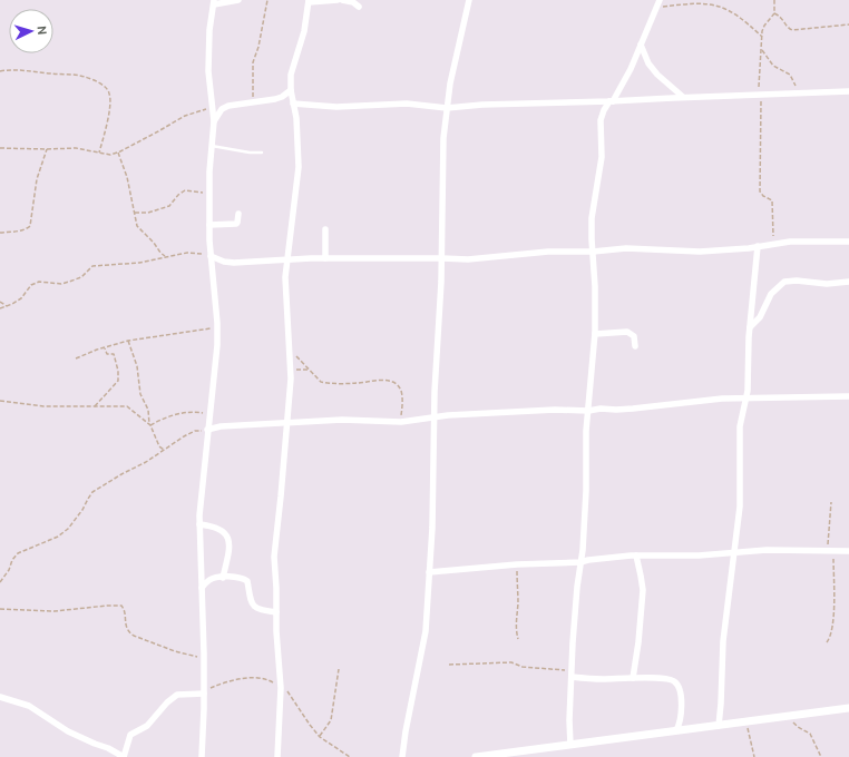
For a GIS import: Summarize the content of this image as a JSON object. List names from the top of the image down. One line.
{"north":"right"}
